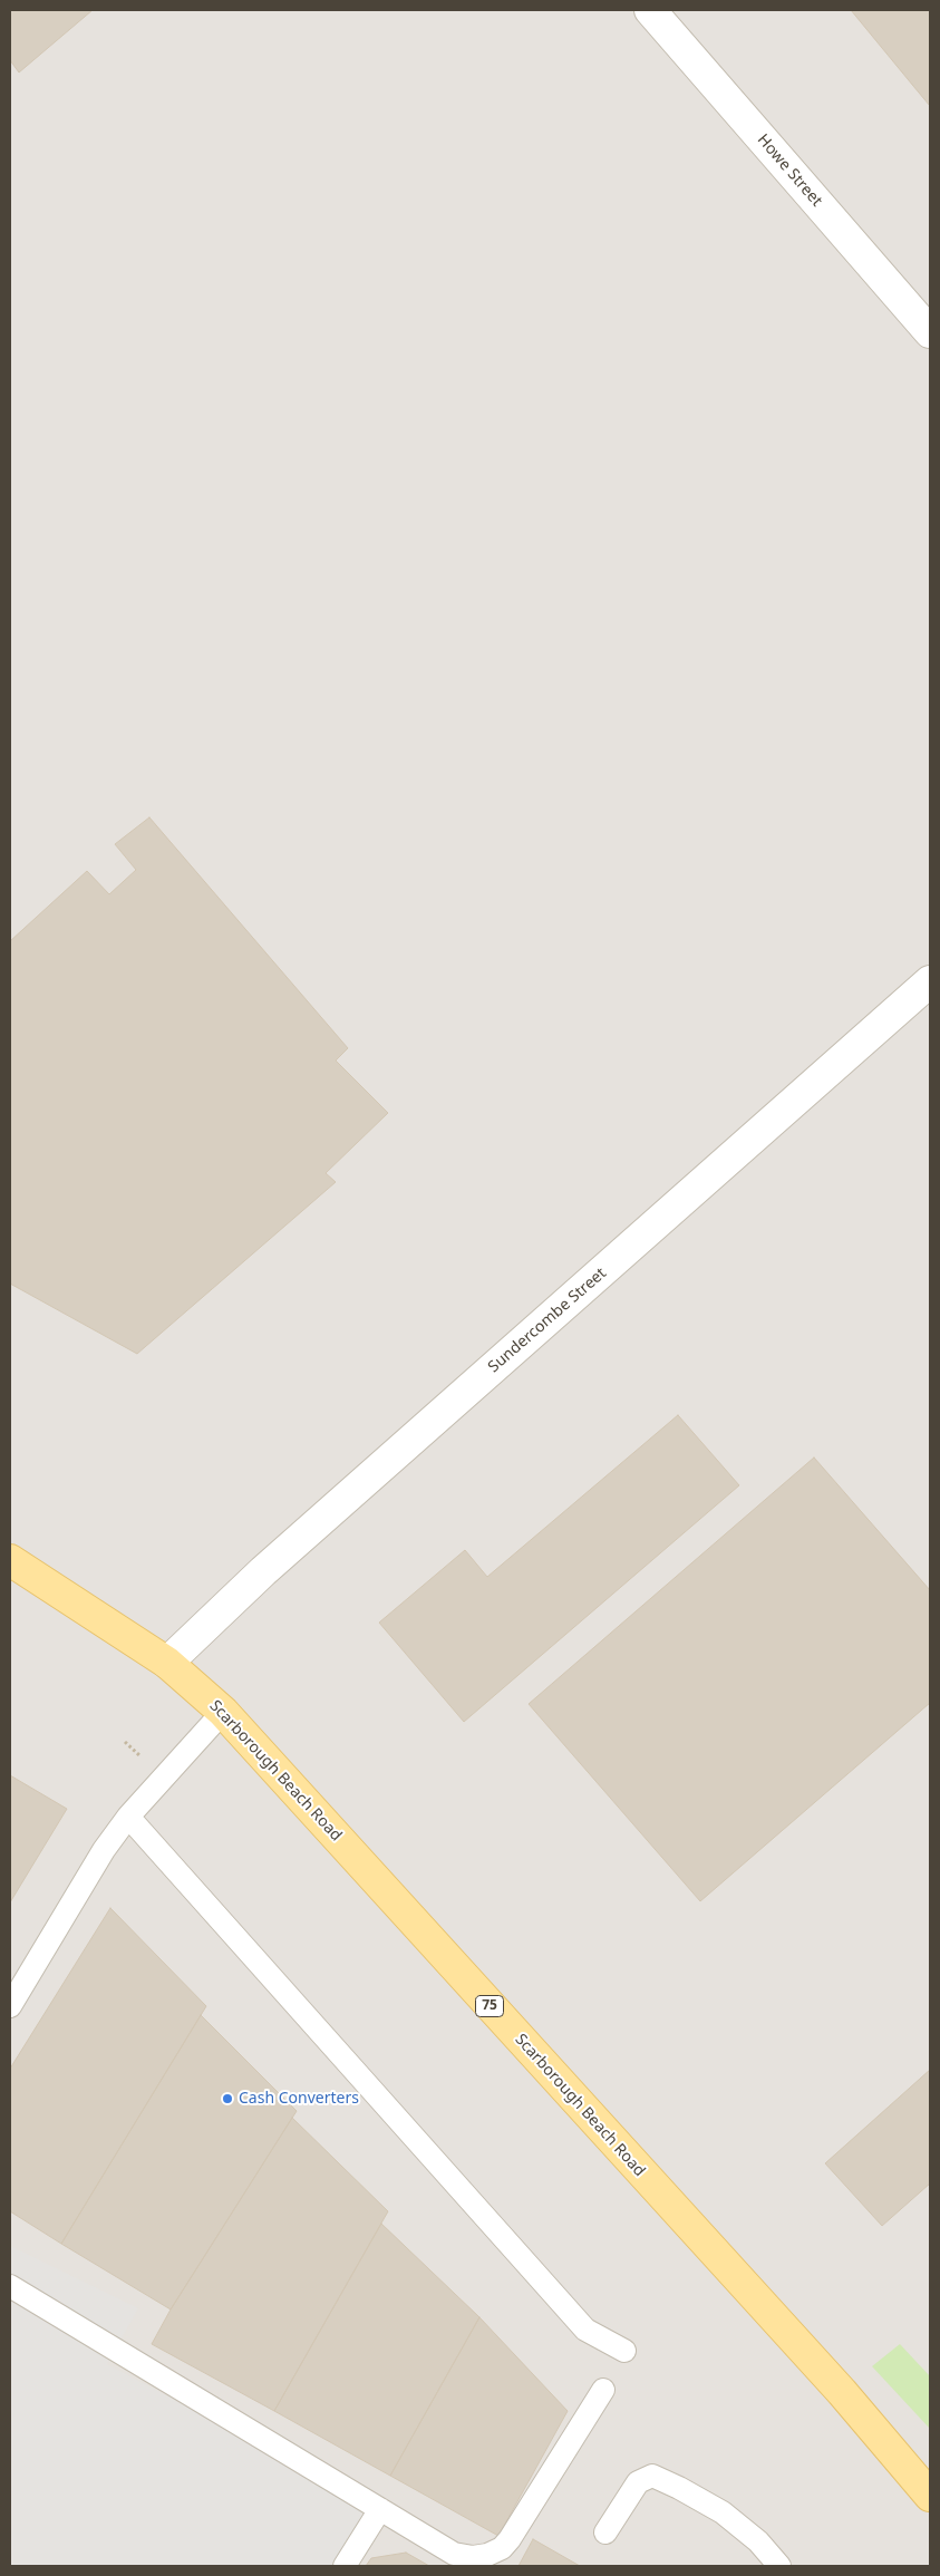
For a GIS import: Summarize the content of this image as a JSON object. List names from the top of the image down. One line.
{"streets":{"main road":["Scarborough Beach Road","75"],"street":["Howe Street","Sundercombe Street"]},"crossings":[["Sundercombe Street","Scarborough Beach Road"]],"places":["Cash Converters"]}
